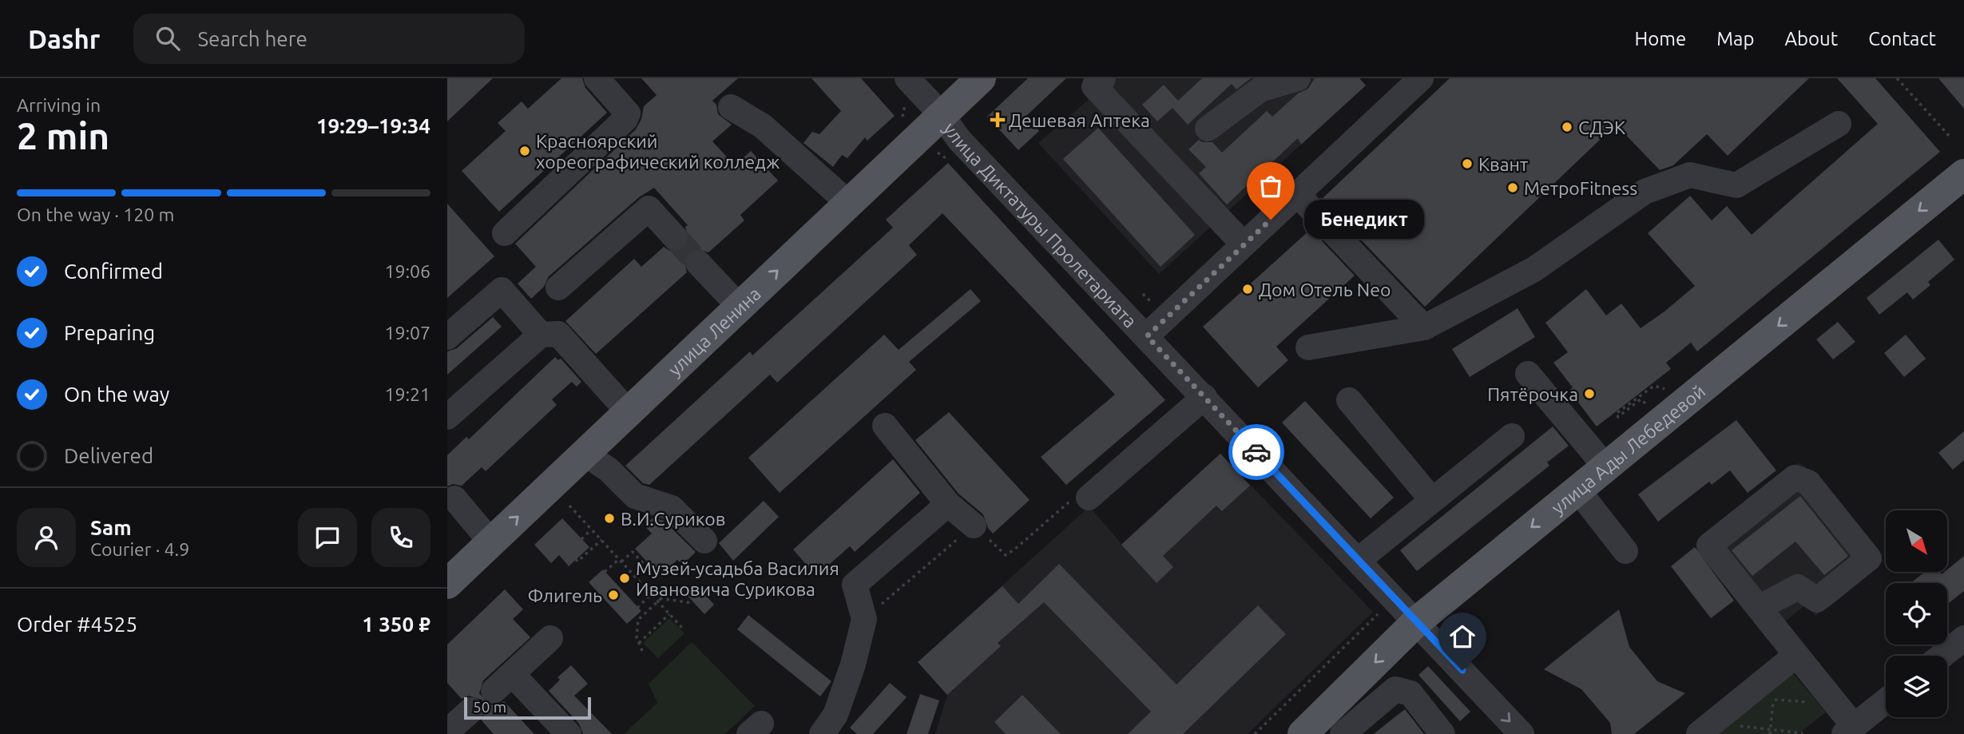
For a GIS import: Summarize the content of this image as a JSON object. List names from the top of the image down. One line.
{"streets":{"main road":["улица Ленина","улица Ады Лебедевой"],"street":["улица Диктатуры Пролетариата"]},"crossings":[["улица Диктатуры Пролетариата","улица Ленина"],["улица Диктатуры Пролетариата","улица Ады Лебедевой"]],"one_way":["улица Ленина","улица Ады Лебедевой"],"places":{"health":["Дешевая Аптека"],"other":["СДЭК","Красноярский хореографический колледж","Квант","МетроFitness","Бенедикт","Дом Отель Neo","Пятёрочка","В.И.Суриков","Музей-усадьба Василия Ивановича Сурикова","Флигель"]},"scale_bar":"50 m","north":"bottom right","page":{"header":"Dashr","search":"Search here","nav":["Home","Map","About","Contact"],"heading":["2 min","Arriving in","19:29–19:34"],"panel":["Sam","Courier · 4.9","Order #4525","1 350 ₽"],"bar":"On the way · 120 m","bubble":"Бенедикт","list":[["Confirmed","19:06"],["Preparing","19:07"],["On the way","19:21"],"Delivered"],"scale":"50 m"}}
